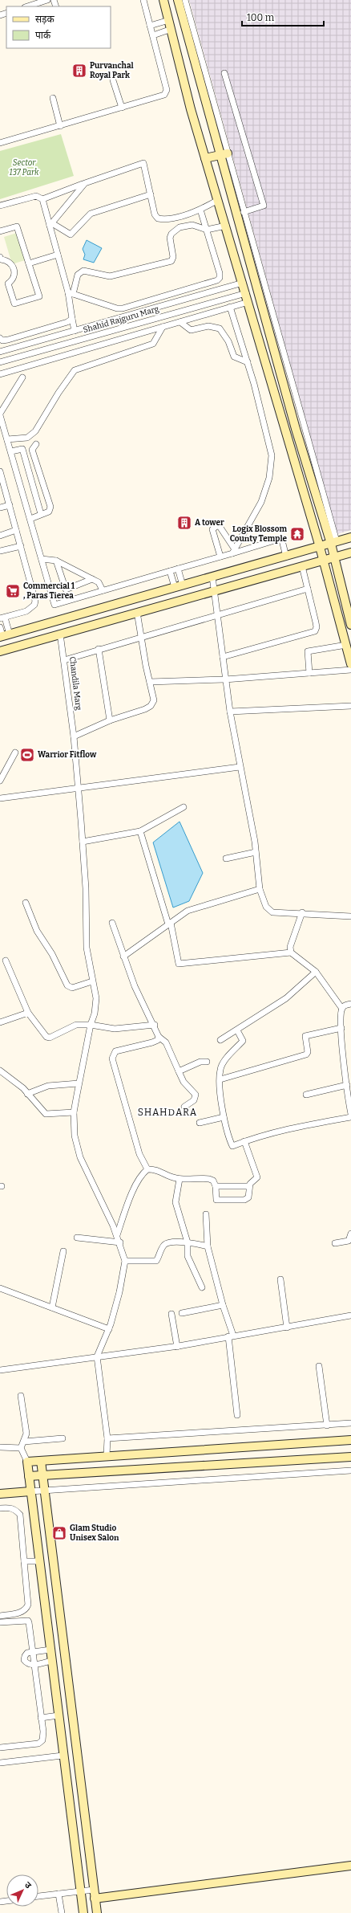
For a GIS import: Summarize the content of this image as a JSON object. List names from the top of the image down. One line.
{"streets":{"street":["Shahid Rajguru Marg","Chandila Marg"]},"districts":["SHAHDARA"],"parks":["Sector 137 Park"],"places":{"building":["Purvanchal Royal Park","A tower"],"temple":["Logix Blossom County Temple"],"supermarket":["Commercial 1 , Paras Tierea"],"sports":["Warrior Fitflow"],"shop":["Glam Studio Unisex Salon"]},"legend":["सड़क","पार्क"],"scale_bar":"100 m","north":"top right"}
